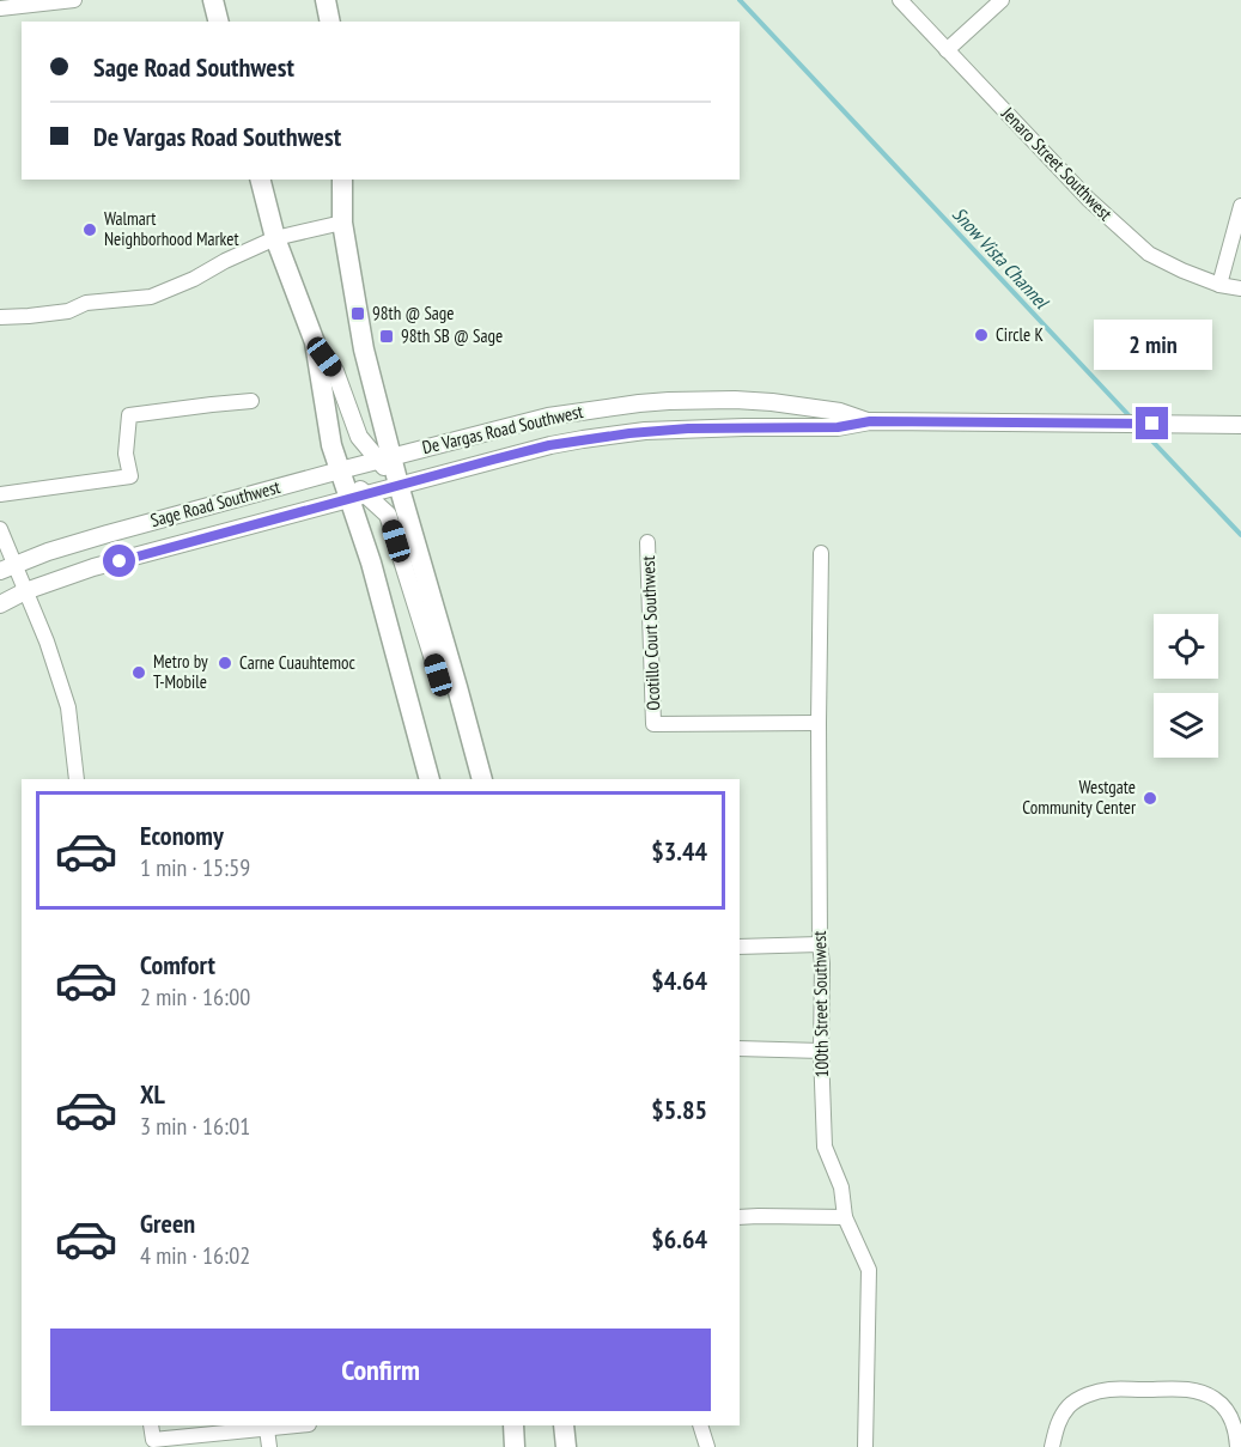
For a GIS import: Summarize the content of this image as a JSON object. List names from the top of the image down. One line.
{"streets":{"street":["Jenaro Street Southwest","De Vargas Road Southwest","Sage Road Southwest","Ocotillo Court Southwest","100th Street Southwest"]},"crossings":[["De Vargas Road Southwest","Sage Road Southwest"],["Ocotillo Court Southwest","100th Street Southwest"]],"water":["Snow Vista Channel"],"places":{"other":["Walmart Neighborhood Market","Circle K","Carne Cuauhtemoc","Metro by T-Mobile","Westgate Community Center"],"transit":["98th @ Sage","98th SB @ Sage"]},"page":{"banner":["Sage Road Southwest","De Vargas Road Southwest"],"bubble":"2 min","list":[{"name":"Economy","note":"1 min · 15:59","value":"$3.44"},{"name":"Comfort","note":"2 min · 16:00","value":"$4.64"},{"name":"XL","note":"3 min · 16:01","value":"$5.85"},{"name":"Green","note":"4 min · 16:02","value":"$6.64"}],"buttons":"Confirm"}}
